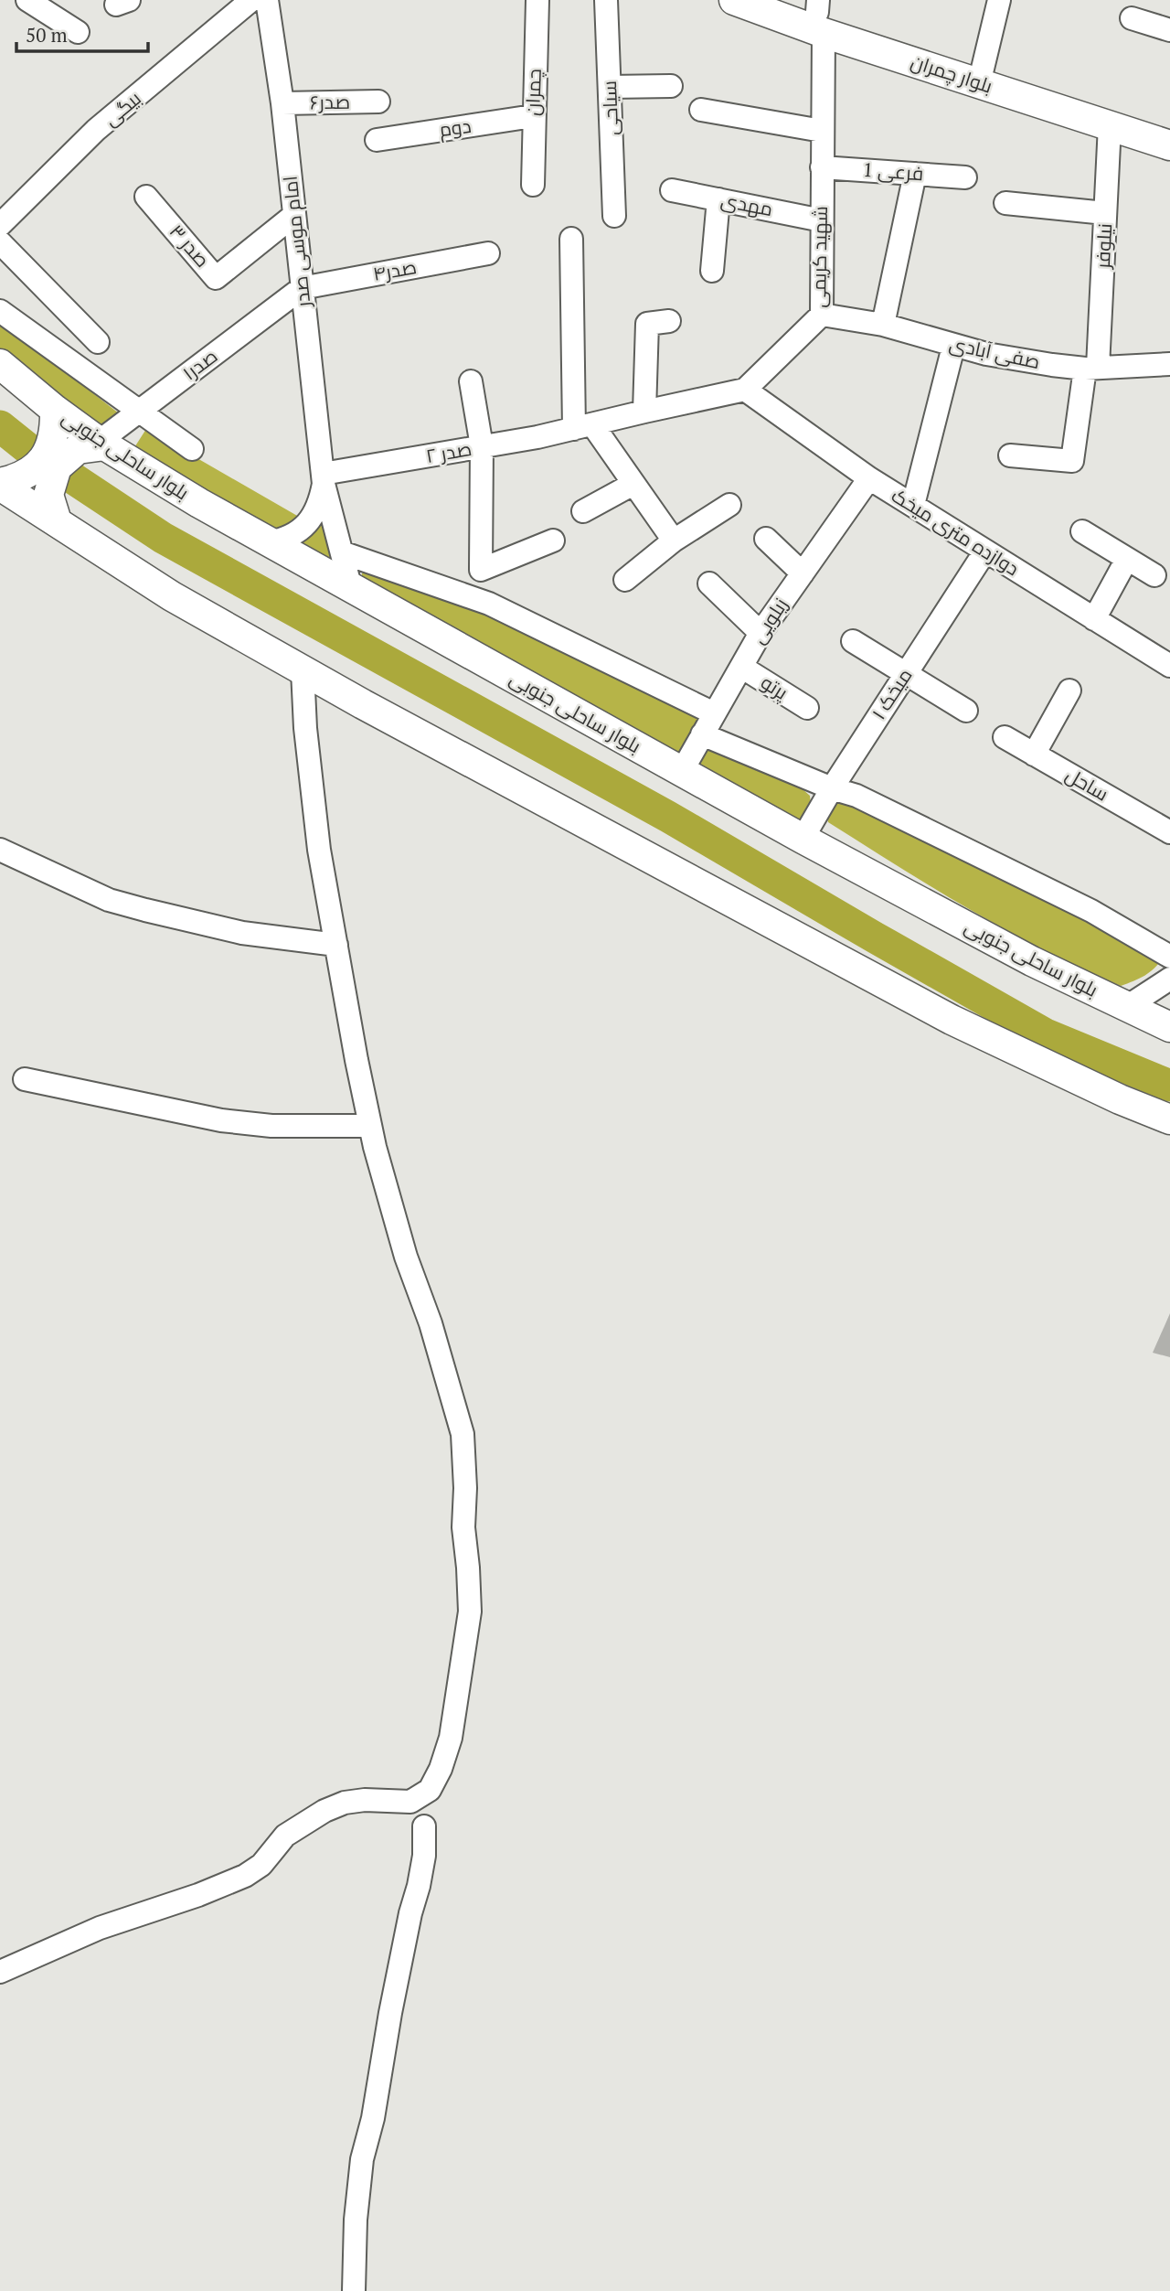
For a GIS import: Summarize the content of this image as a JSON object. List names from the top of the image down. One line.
{"streets":{"main road":["بلوار چمران","بلوار ساحلی جنوبی"],"street":["چمران","صدر۶","سیاحی","بیگی","دوم","فرعی 1","مهدی","امام موسی صدر","صدر ۳","نیلوفر","شهید کریمی","صدر۴","صفی آبادی","صدر۱","صدر ۲","دوازده متری میخک","زیلویی","پرتو","میخک ۱","ساحل"]},"crossings":[["بلوار چمران","نیلوفر"],["بلوار چمران","شهید کریمی"],["چمران","دوم"],["صدر۶","امام موسی صدر"],["فرعی 1","شهید کریمی"],["مهدی","شهید کریمی"],["امام موسی صدر","صدر ۳"],["امام موسی صدر","صدر۴"],["امام موسی صدر","صدر۱"],["امام موسی صدر","صدر ۲"],["امام موسی صدر","بلوار ساحلی جنوبی"],["نیلوفر","صفی آبادی"],["شهید کریمی","صفی آبادی"],["شهید کریمی","دوازده متری میخک"],["صدر۴","صدر۱"],["صدر۱","بلوار ساحلی جنوبی"],["بلوار ساحلی جنوبی","زیلویی"],["بلوار ساحلی جنوبی","میخک ۱"],["دوازده متری میخک","زیلویی"],["دوازده متری میخک","میخک ۱"],["زیلویی","پرتو"]],"scale_bar":"50 m"}
